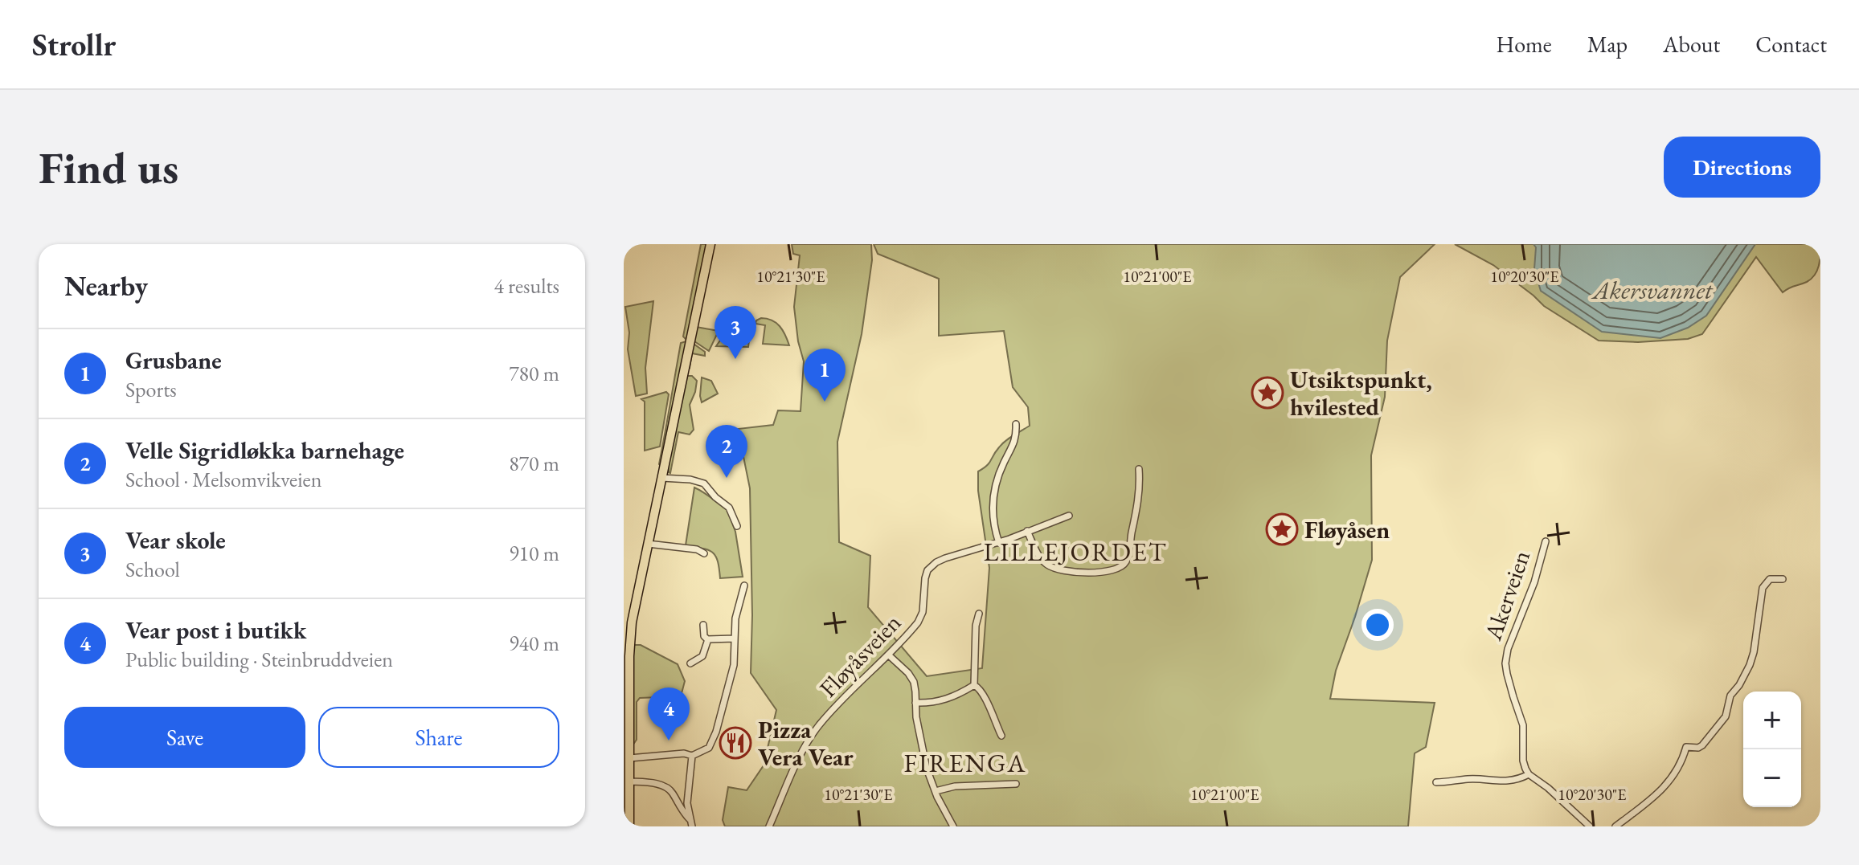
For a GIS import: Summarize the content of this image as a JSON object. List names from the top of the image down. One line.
{"streets":{"street":["Akerveien","Fløyåsveien"]},"districts":["LILLEJORDET","FIRENGA"],"water":["Akersvannet"],"places":{"place":["Utsiktspunkt, hvilested","Fløyåsen"],"restaurant":["Pizza Vera Vear"]},"page":{"header":"Strollr","nav":["Home","Map","About","Contact"],"buttons":["Directions",["Save","Share"]],"title":"Find us","heading":["Nearby","4 results"],"pins":["3","1","2","4"],"list":[{"mark":"1","name":"Grusbane","note":"Sports","value":"780 m"},{"mark":"2","name":"Velle Sigridløkka barnehage","note":"School · Melsomvikveien","value":"870 m"},{"mark":"3","name":"Vear skole","note":"School","value":"910 m"},{"mark":"4","name":"Vear post i butikk","note":"Public building · Steinbruddveien","value":"940 m"}],"map_buttons":["+","−"]},"coordinates":["10°21'30\"E","10°21'00\"E","10°20'30\"E"]}
